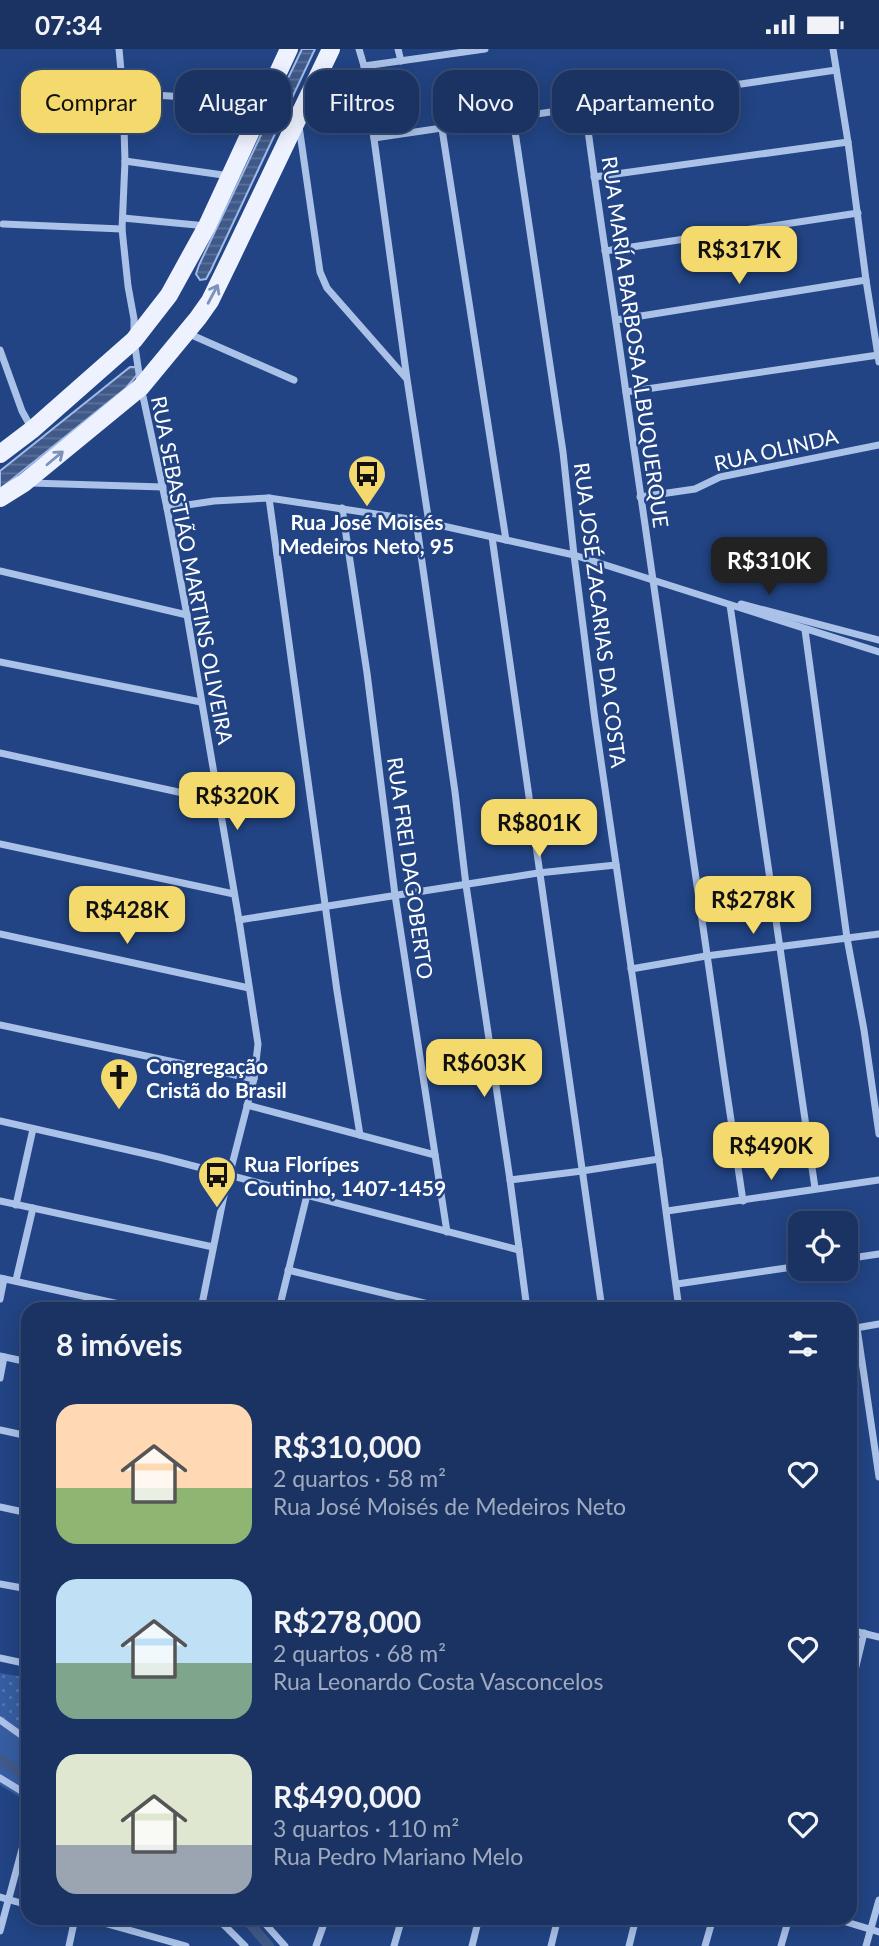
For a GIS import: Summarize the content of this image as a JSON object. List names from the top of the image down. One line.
{"streets":{"street":["RUA MARÍA BARBOSA ALBUQUERQUE","RUA OLINDA","RUA SEBASTIÃO MARTINS OLIVEIRA","RUA JOSÉ ZACARIAS DA COSTA","RUA FREI DAGOBERTO"]},"crossings":[["RUA MARÍA BARBOSA ALBUQUERQUE","RUA OLINDA"]],"places":{"bus stop":["Rua José Moisés Medeiros Neto, 95","Rua Florípes Coutinho, 1407-1459"],"church":["Congregação Cristã do Brasil"]},"page":{"status":"07:34","chip":["Comprar","Alugar","Filtros","Novo","Apartamento"],"price":["R$317K","R$310K","R$320K","R$801K","R$278K","R$428K","R$603K","R$490K"],"heading":"8 imóveis","list":[{"name":"R$310,000","note":"2 quartos · 58 m² · Rua José Moisés de Medeiros Neto"},{"name":"R$278,000","note":"2 quartos · 68 m² · Rua Leonardo Costa Vasconcelos"},{"name":"R$490,000","note":"3 quartos · 110 m² · Rua Pedro Mariano Melo"}]}}
